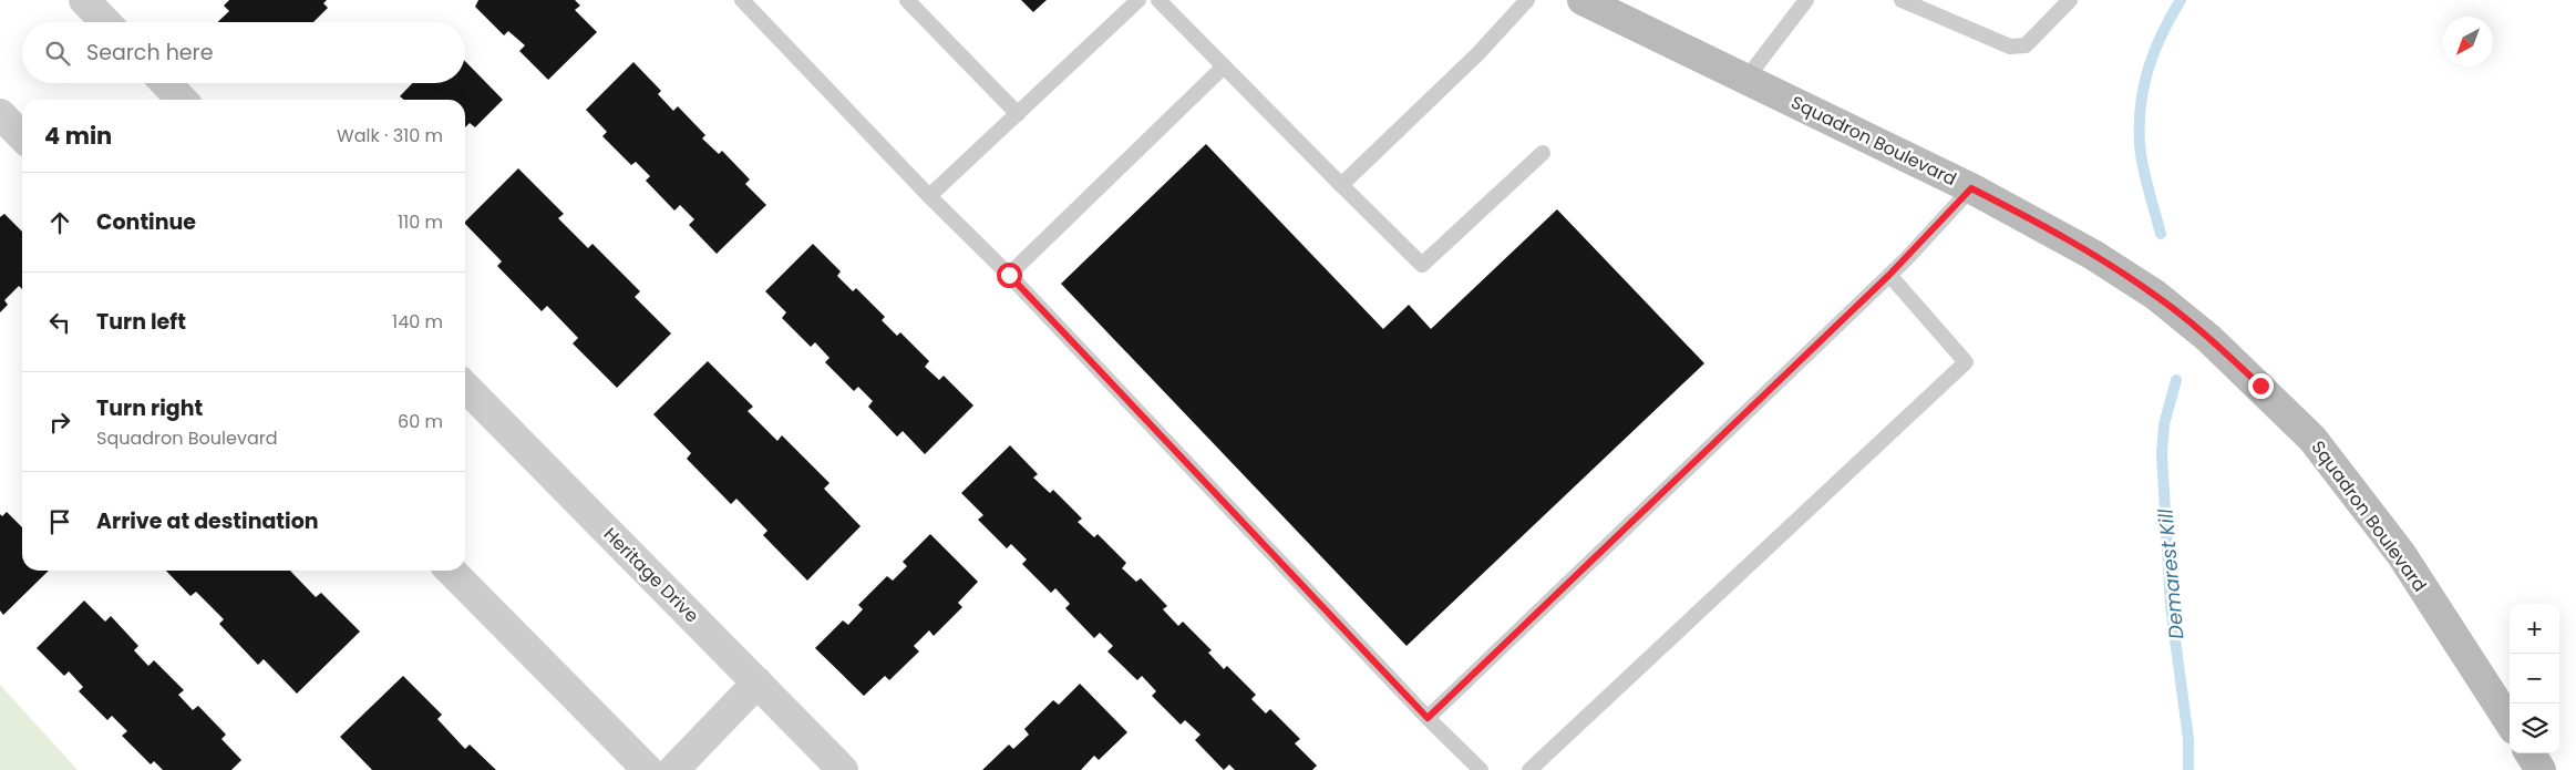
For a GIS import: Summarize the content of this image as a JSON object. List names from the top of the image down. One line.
{"streets":{"street":["Squadron Boulevard","Heritage Drive"]},"water":["Demarest Kill"],"north":"bottom left","page":{"search":"Search here","heading":["4 min","Walk · 310 m"],"list":[["Continue","110 m"],["Turn left","140 m"],["Turn right","Squadron Boulevard","60 m"],"Arrive at destination"],"map_buttons":["+","−"]}}
